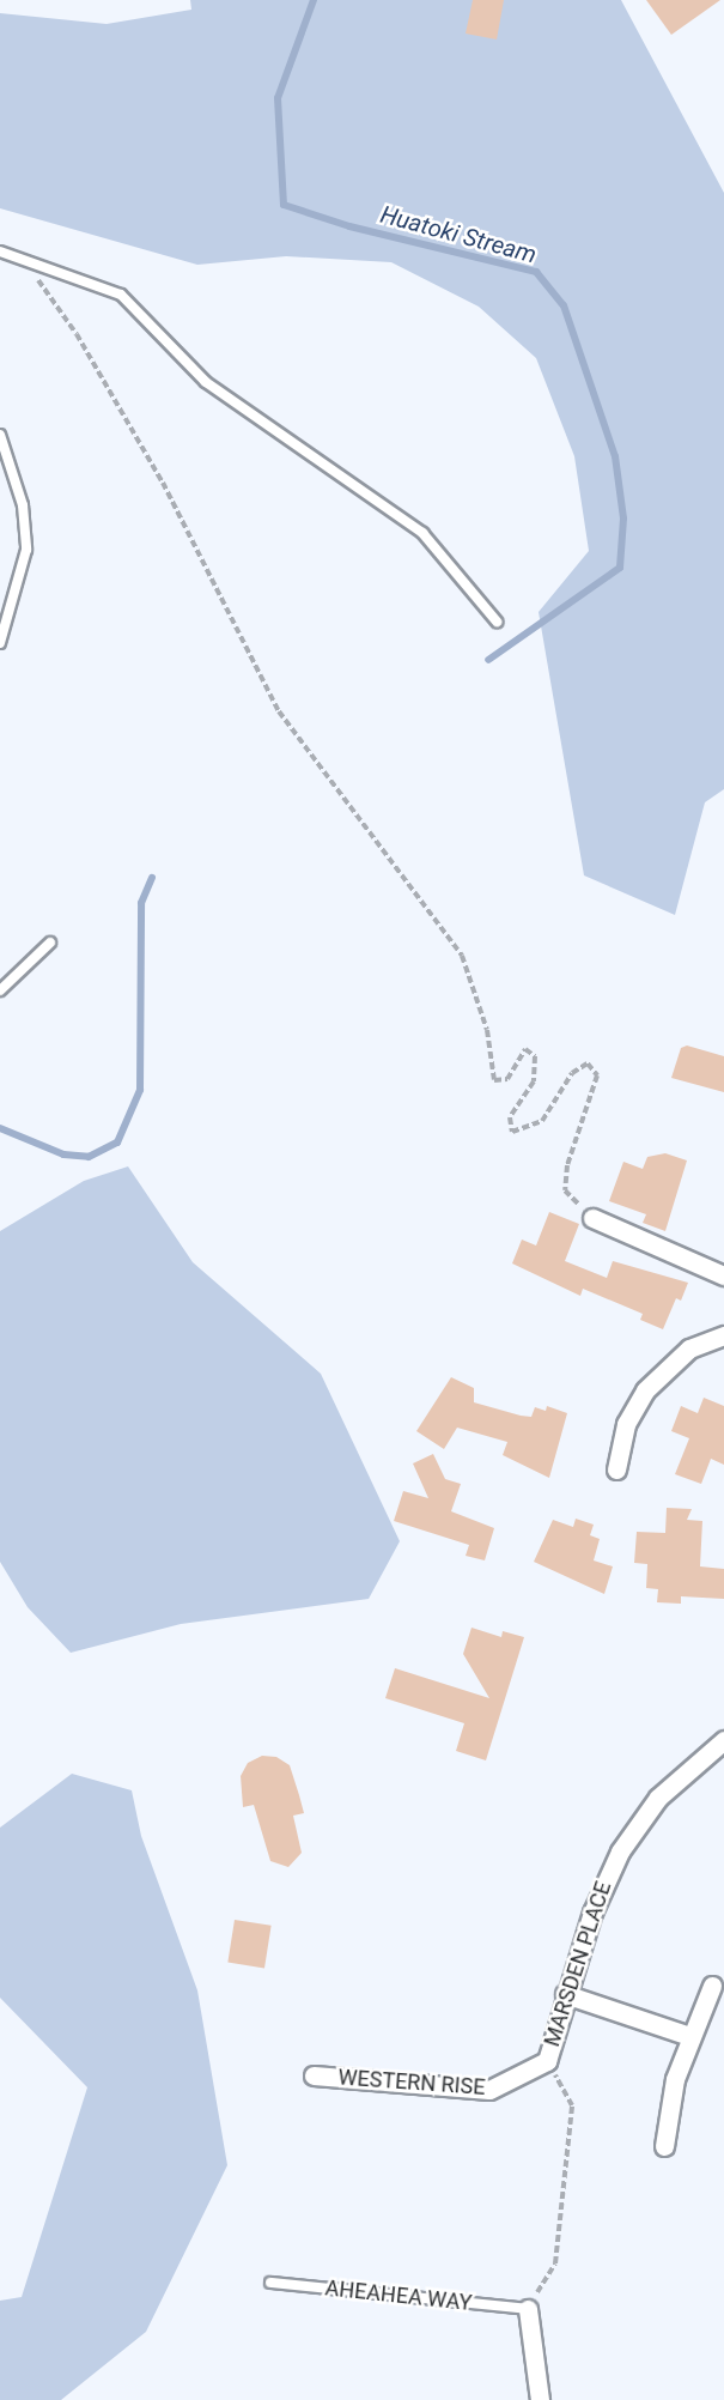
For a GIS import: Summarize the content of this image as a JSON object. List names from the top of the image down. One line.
{"streets":{"street":["MARSDEN PLACE","WESTERN RISE"],"lane":["AHEAHEA WAY"]},"crossings":[["MARSDEN PLACE","WESTERN RISE"]],"water":["Huatoki Stream"]}
